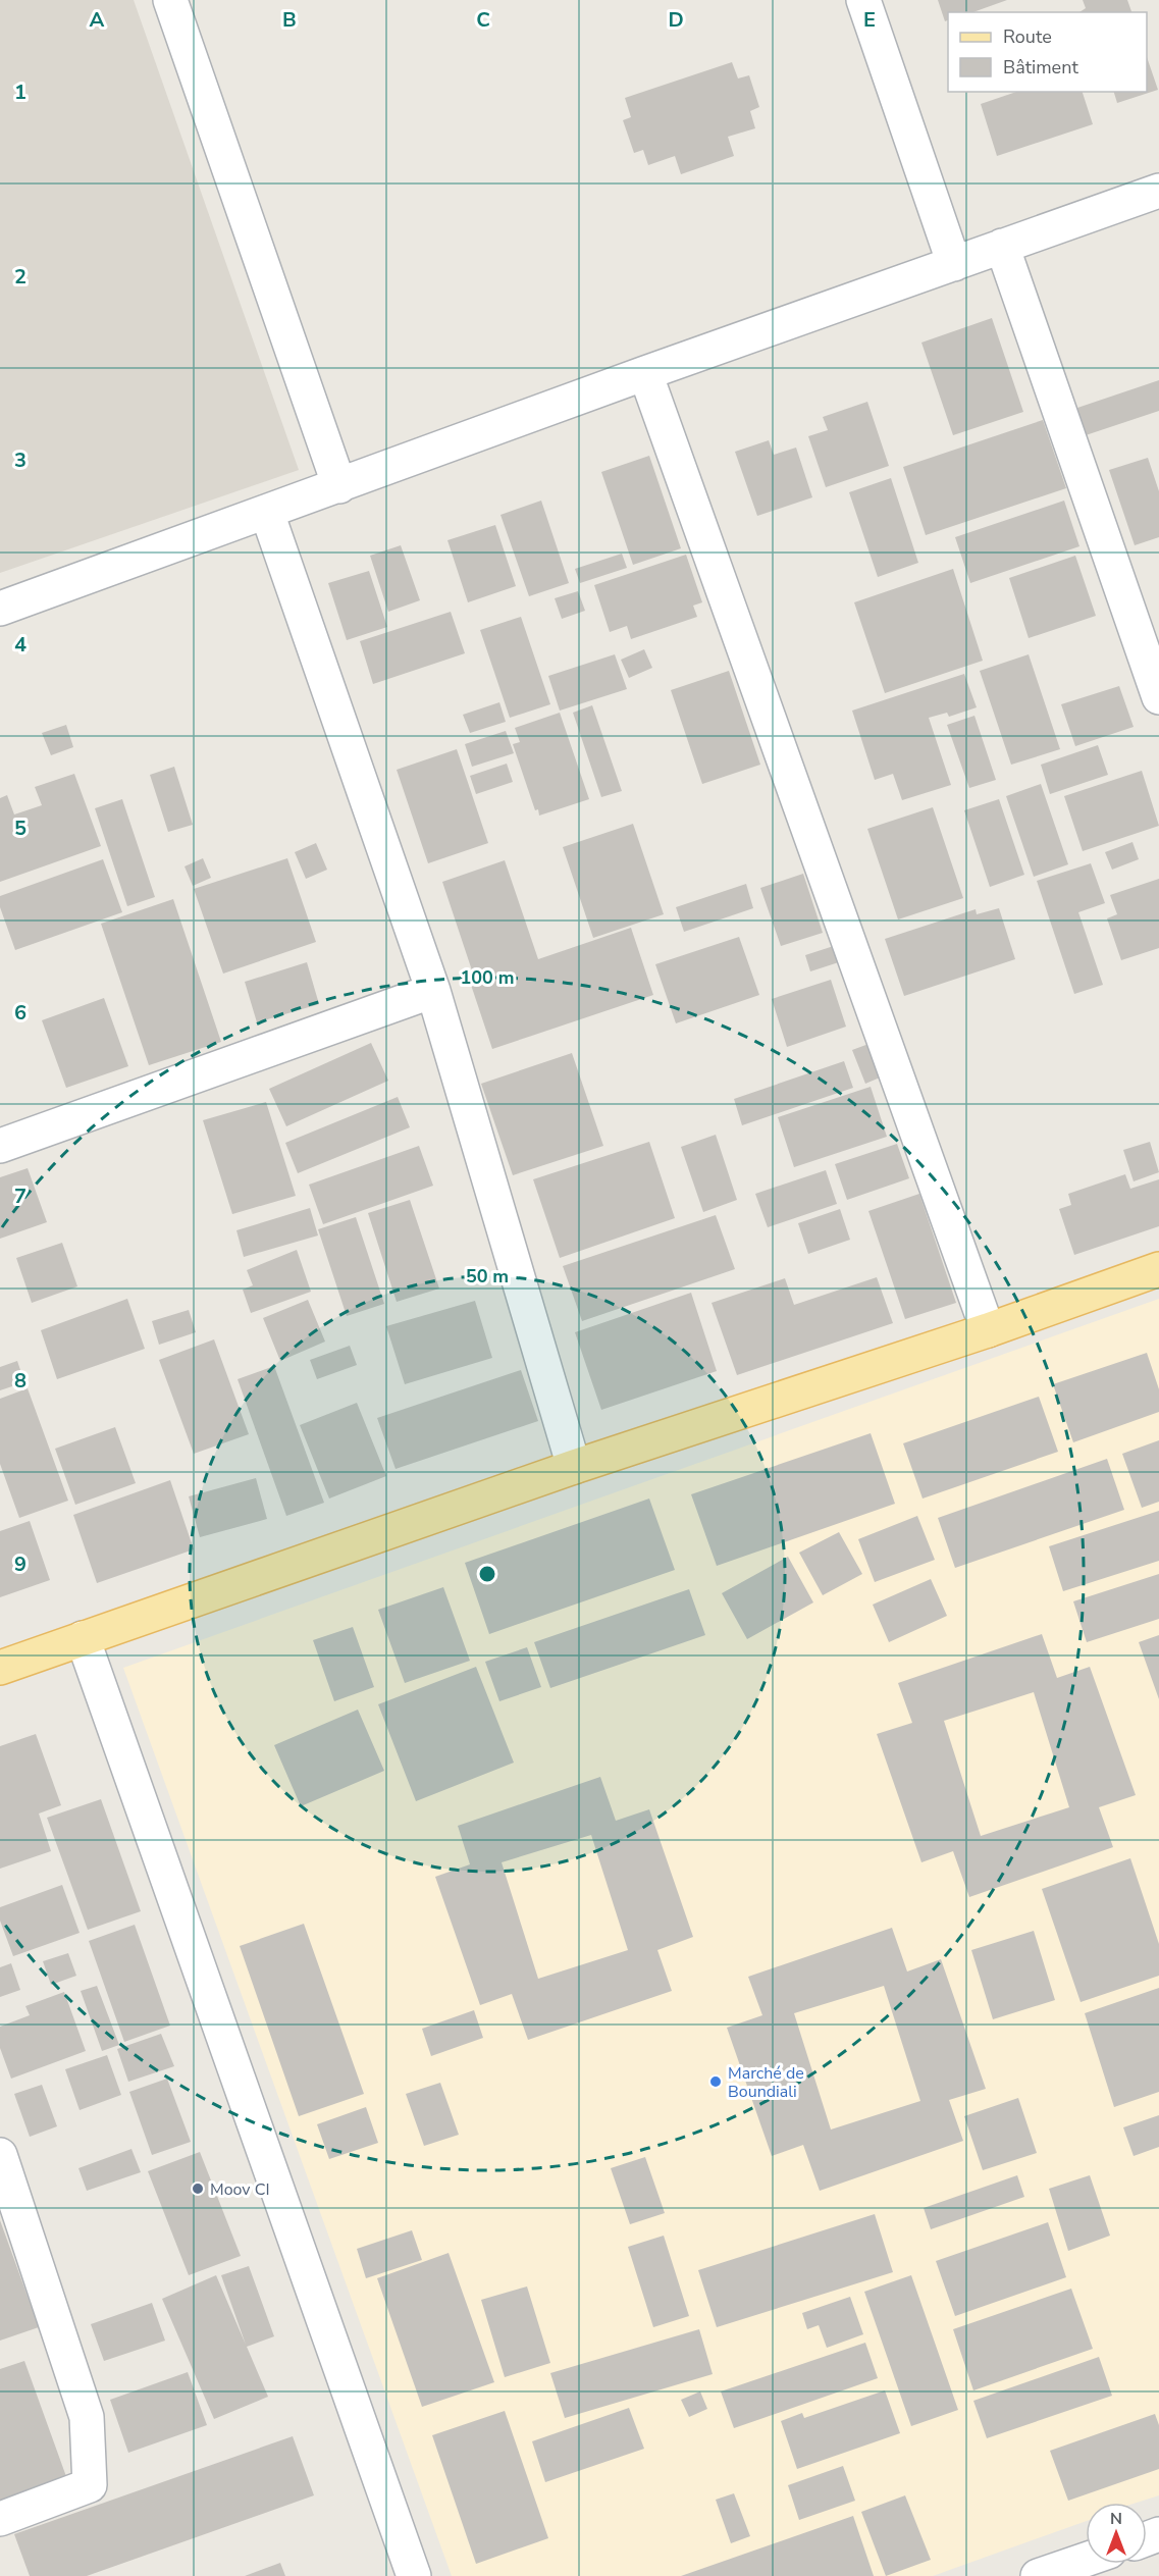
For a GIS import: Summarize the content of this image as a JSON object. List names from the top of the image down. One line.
{"places":["Marché de Boundiali","Moov CI"],"legend":["Route","Bâtiment"],"north":"top","grid":{"columns":["A","B","C","D","E"],"rows":["1","2","3","4","5","6","7","8","9"]},"rings":["100 m","50 m"]}
